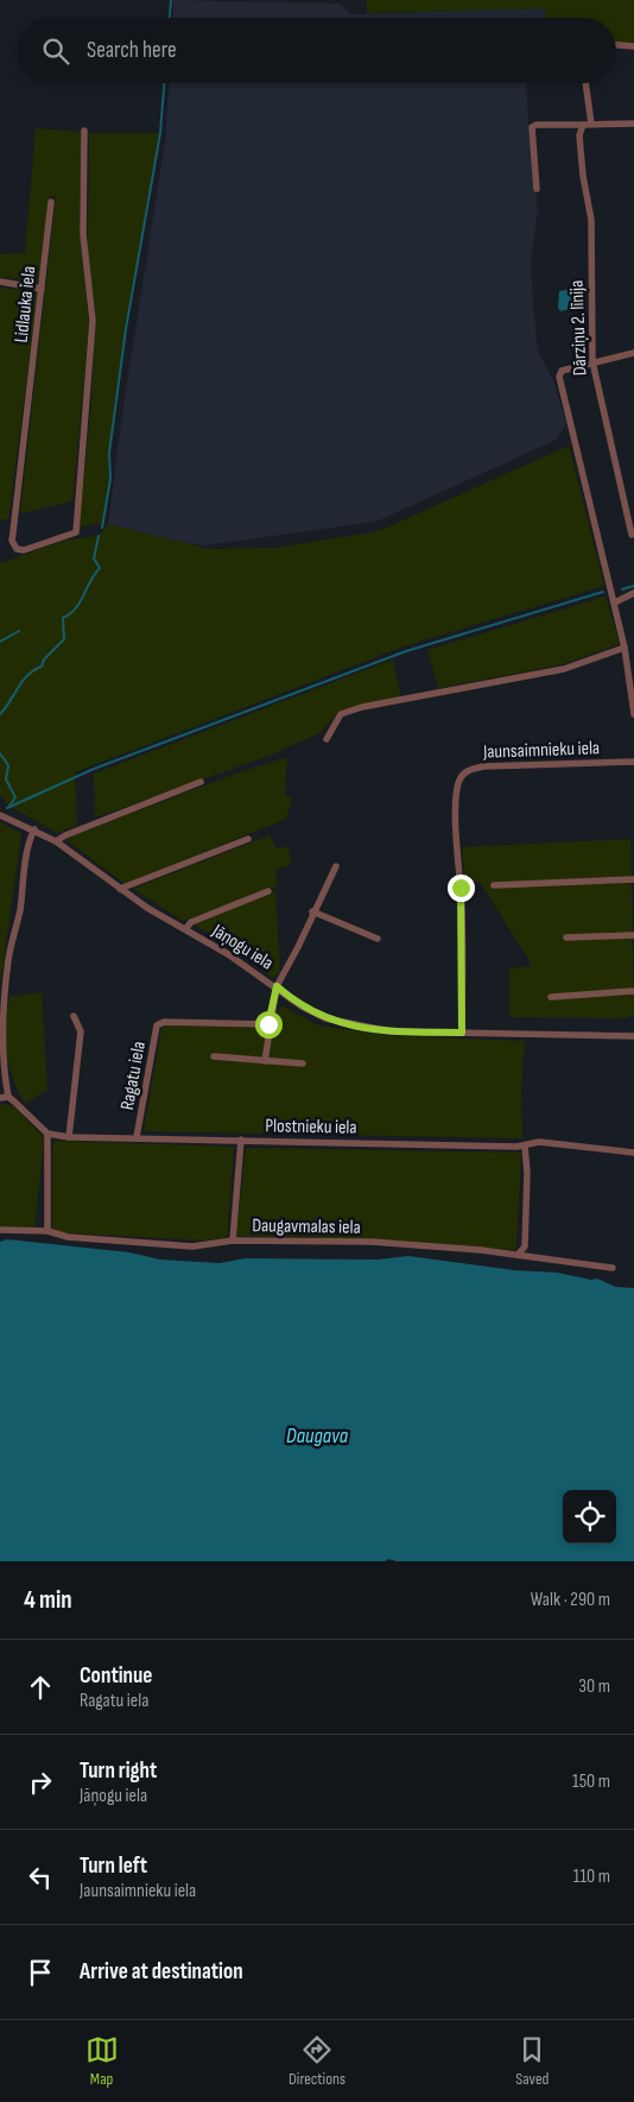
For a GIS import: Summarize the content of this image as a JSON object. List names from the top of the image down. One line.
{"streets":{"street":["Lidlauka iela","Dārziņu 2. līnija","Jaunsaimnieku iela","Jāņogu iela","Ragatu iela","Plostnieku iela","Daugavmalas iela"]},"crossings":[["Jaunsaimnieku iela","Jāņogu iela"],["Ragatu iela","Plostnieku iela"]],"water":["Daugava"],"page":{"search":"Search here","heading":["4 min","Walk · 290 m"],"list":[["Continue","Ragatu iela","30 m"],["Turn right","Jāņogu iela","150 m"],["Turn left","Jaunsaimnieku iela","110 m"],"Arrive at destination"],"nav":["Map","Directions","Saved"]}}
